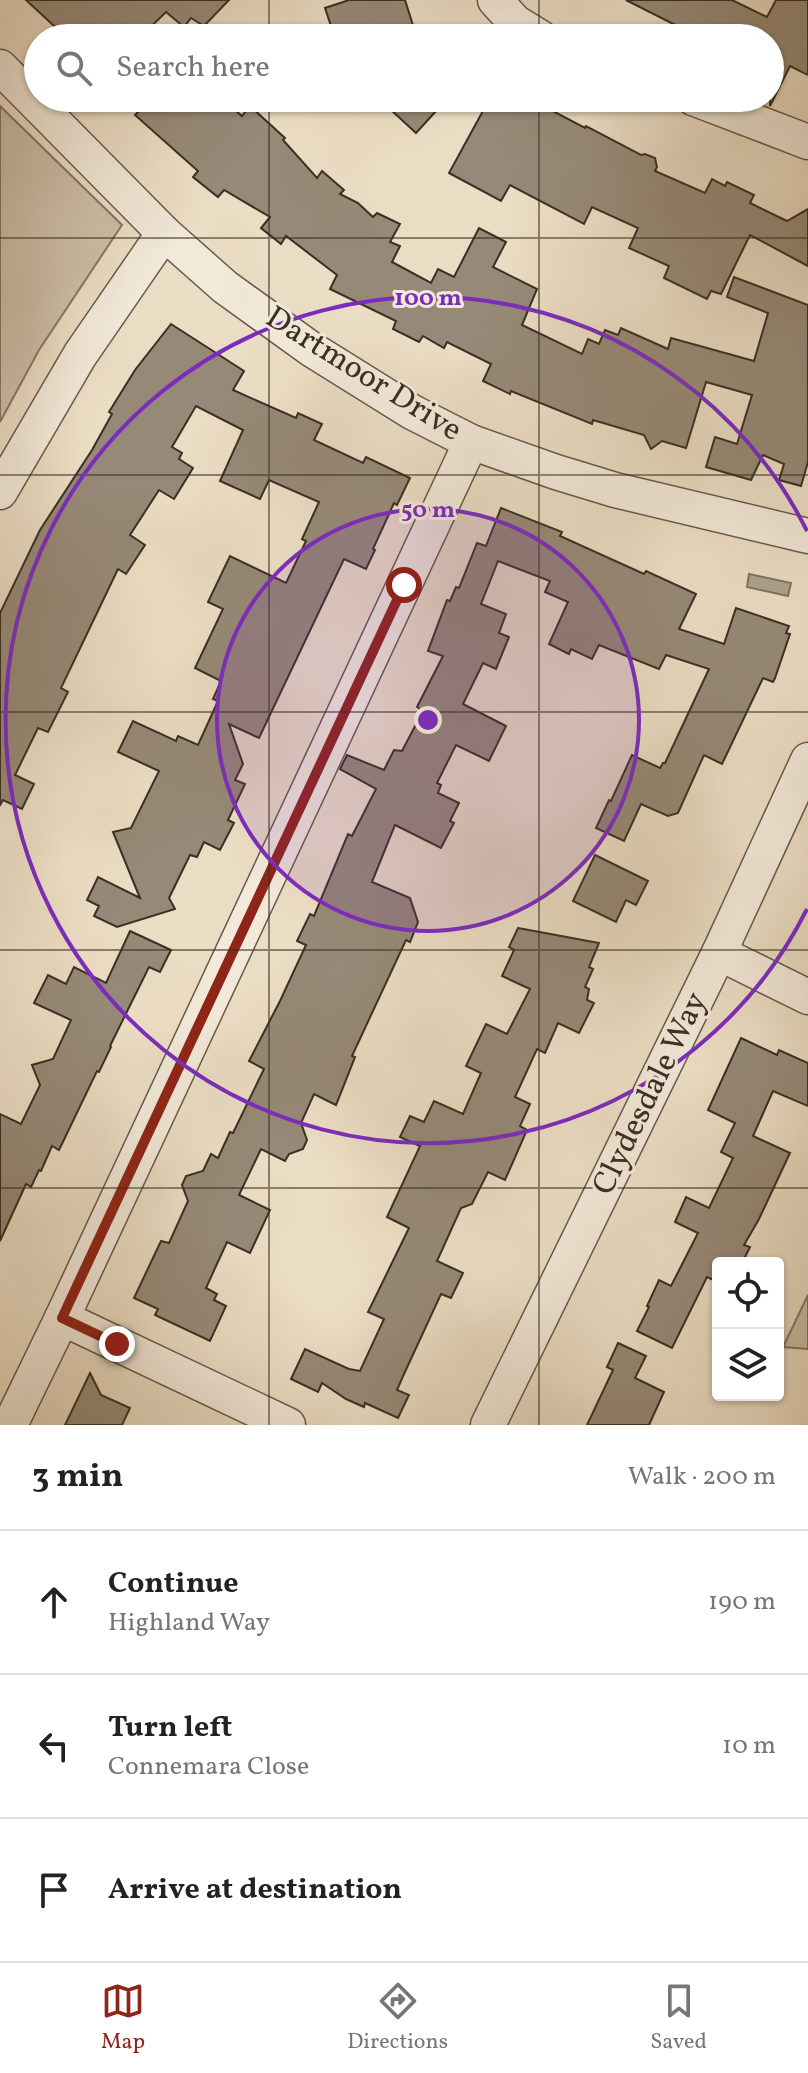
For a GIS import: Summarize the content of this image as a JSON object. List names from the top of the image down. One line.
{"streets":{"street":["Dartmoor Drive","Clydesdale Way"]},"page":{"search":"Search here","heading":["3 min","Walk · 200 m"],"list":[["Continue","Highland Way","190 m"],["Turn left","Connemara Close","10 m"],"Arrive at destination"],"nav":["Map","Directions","Saved"]},"rings":["100 m","50 m"]}
